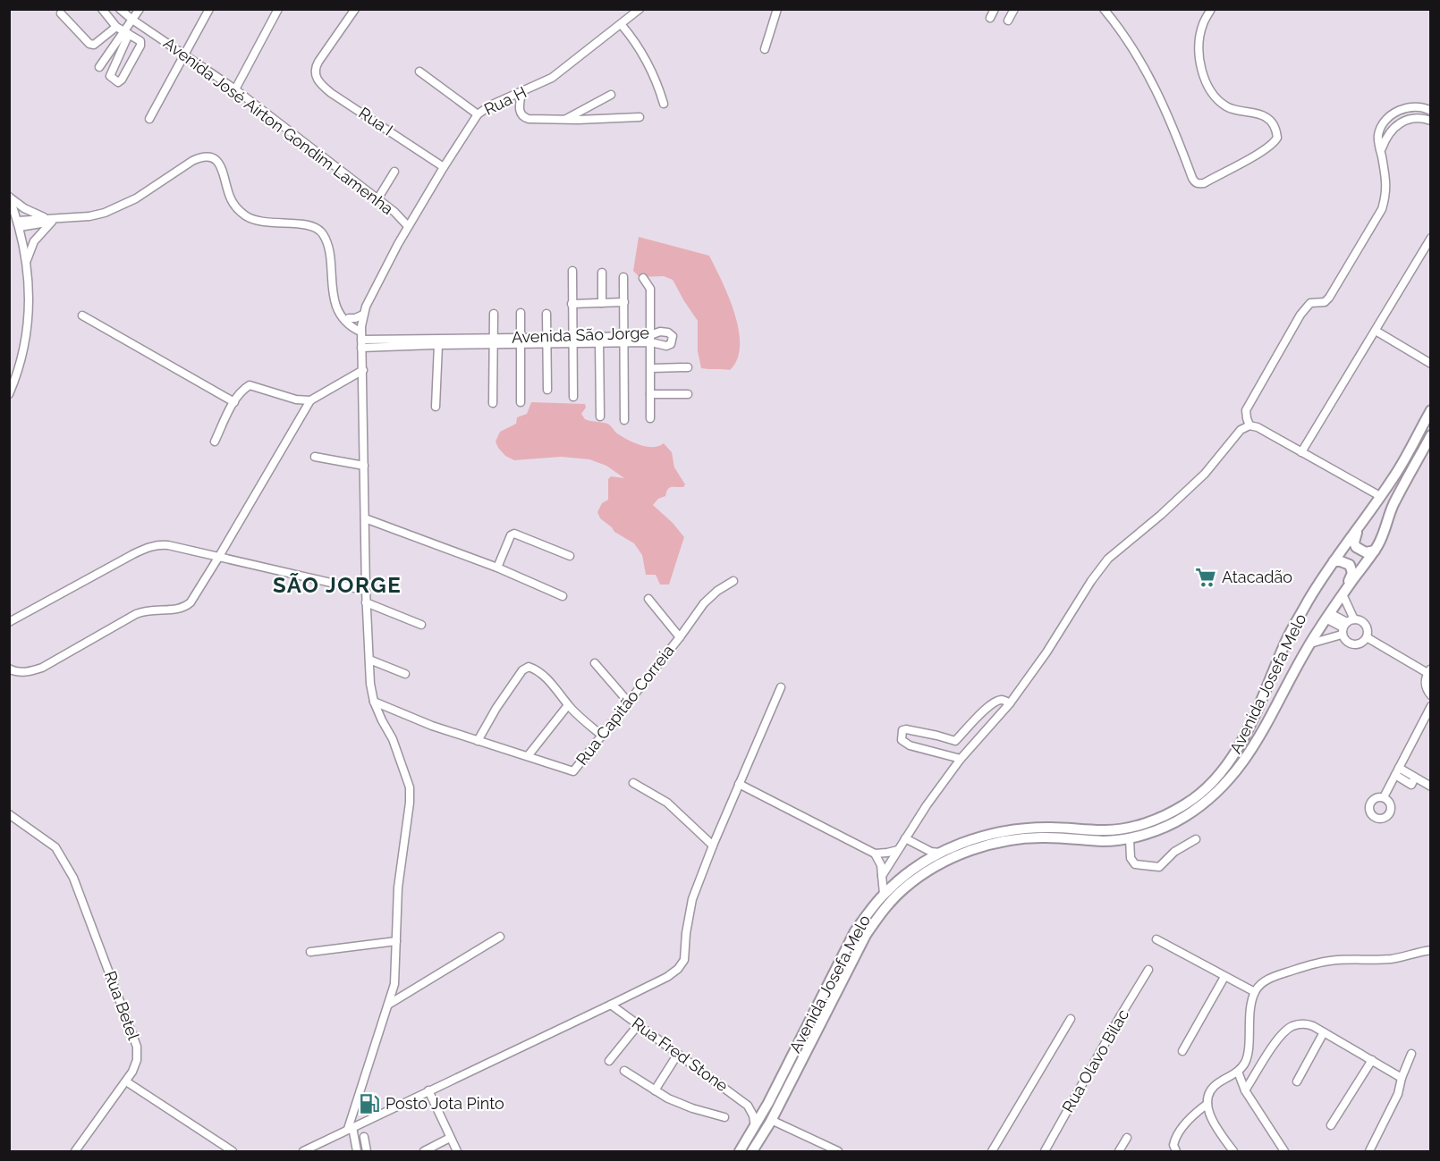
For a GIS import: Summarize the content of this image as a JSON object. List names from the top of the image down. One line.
{"streets":{"main road":["Avenida Josefa Melo"],"street":["Rua H","Rua I","Avenida José Aírton Gondim Lamenha","Avenida São Jorge","Rua Capitão Correia","Rua Betel","Rua Fred Stone","Rua Olavo Bilac"]},"crossings":[["Rua H","Rua I"],["Rua H","Avenida José Aírton Gondim Lamenha"],["Rua H","Avenida São Jorge"],["Rua H","Rua Capitão Correia"]],"districts":["SÃO JORGE"],"places":{"supermarket":["Atacadão"],"fuel station":["Posto Jota Pinto"]}}
